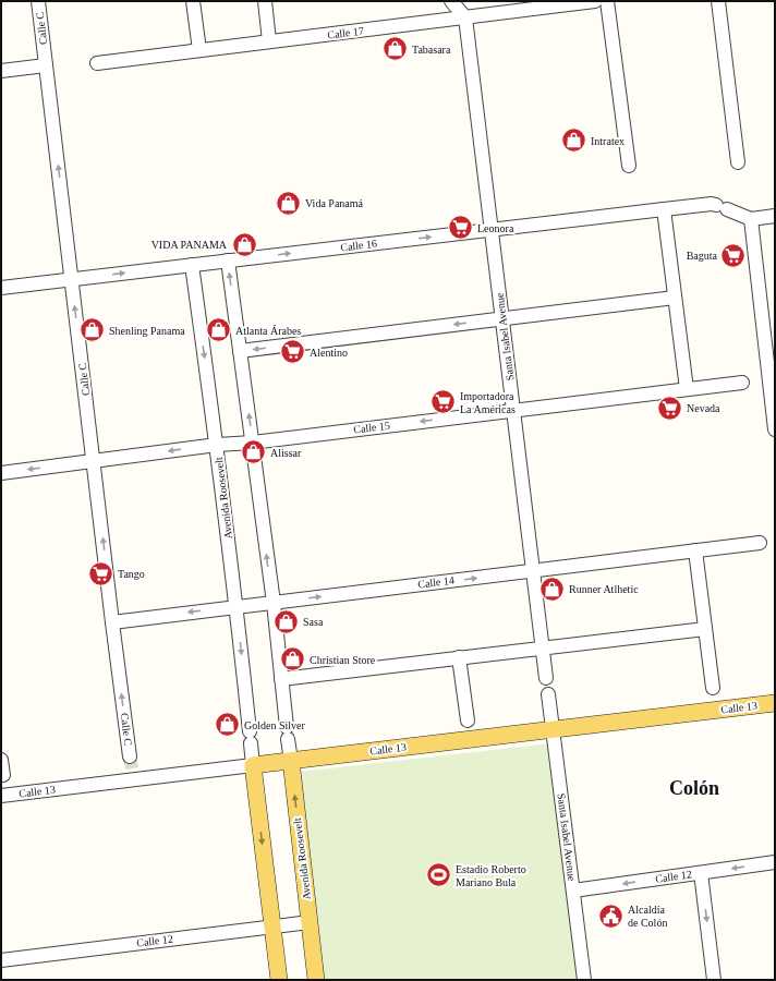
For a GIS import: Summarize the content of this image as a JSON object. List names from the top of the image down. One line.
{"streets":{"main road":["Avenida Roosevelt","Calle 13"],"street":["Calle C","Calle 17","Calle 16","Santa Isabel Avenue","Calle 15","Calle 14","Calle 12"]},"crossings":[["Calle C","Calle 16"],["Calle C","Calle 15"],["Calle C","Calle 14"],["Calle C","Calle 13"],["Calle 17","Santa Isabel Avenue"],["Calle 16","Santa Isabel Avenue"],["Calle 16","Avenida Roosevelt"],["Santa Isabel Avenue","Calle 15"],["Santa Isabel Avenue","Calle 14"],["Santa Isabel Avenue","Calle 13"],["Santa Isabel Avenue","Calle 12"],["Calle 15","Avenida Roosevelt"],["Avenida Roosevelt","Calle 14"],["Avenida Roosevelt","Calle 13"],["Avenida Roosevelt","Calle 12"]],"one_way":["Calle C","Calle 12"],"districts":["Colón"],"places":{"shop":["Tabasara","Intratex","Vida Panamá","VIDA PANAMA","Shenling Panama","Atlanta Árabes","Alissar","Runner Atlhetic","Sasa","Christian Store","Golden Silver"],"supermarket":["Leonora","Baguta","Alentino","Importadora La Américas","Nevada","Tango"],"sports":["Estadio Roberto Mariano Bula"],"public building":["Alcaldía de Colón"]}}
